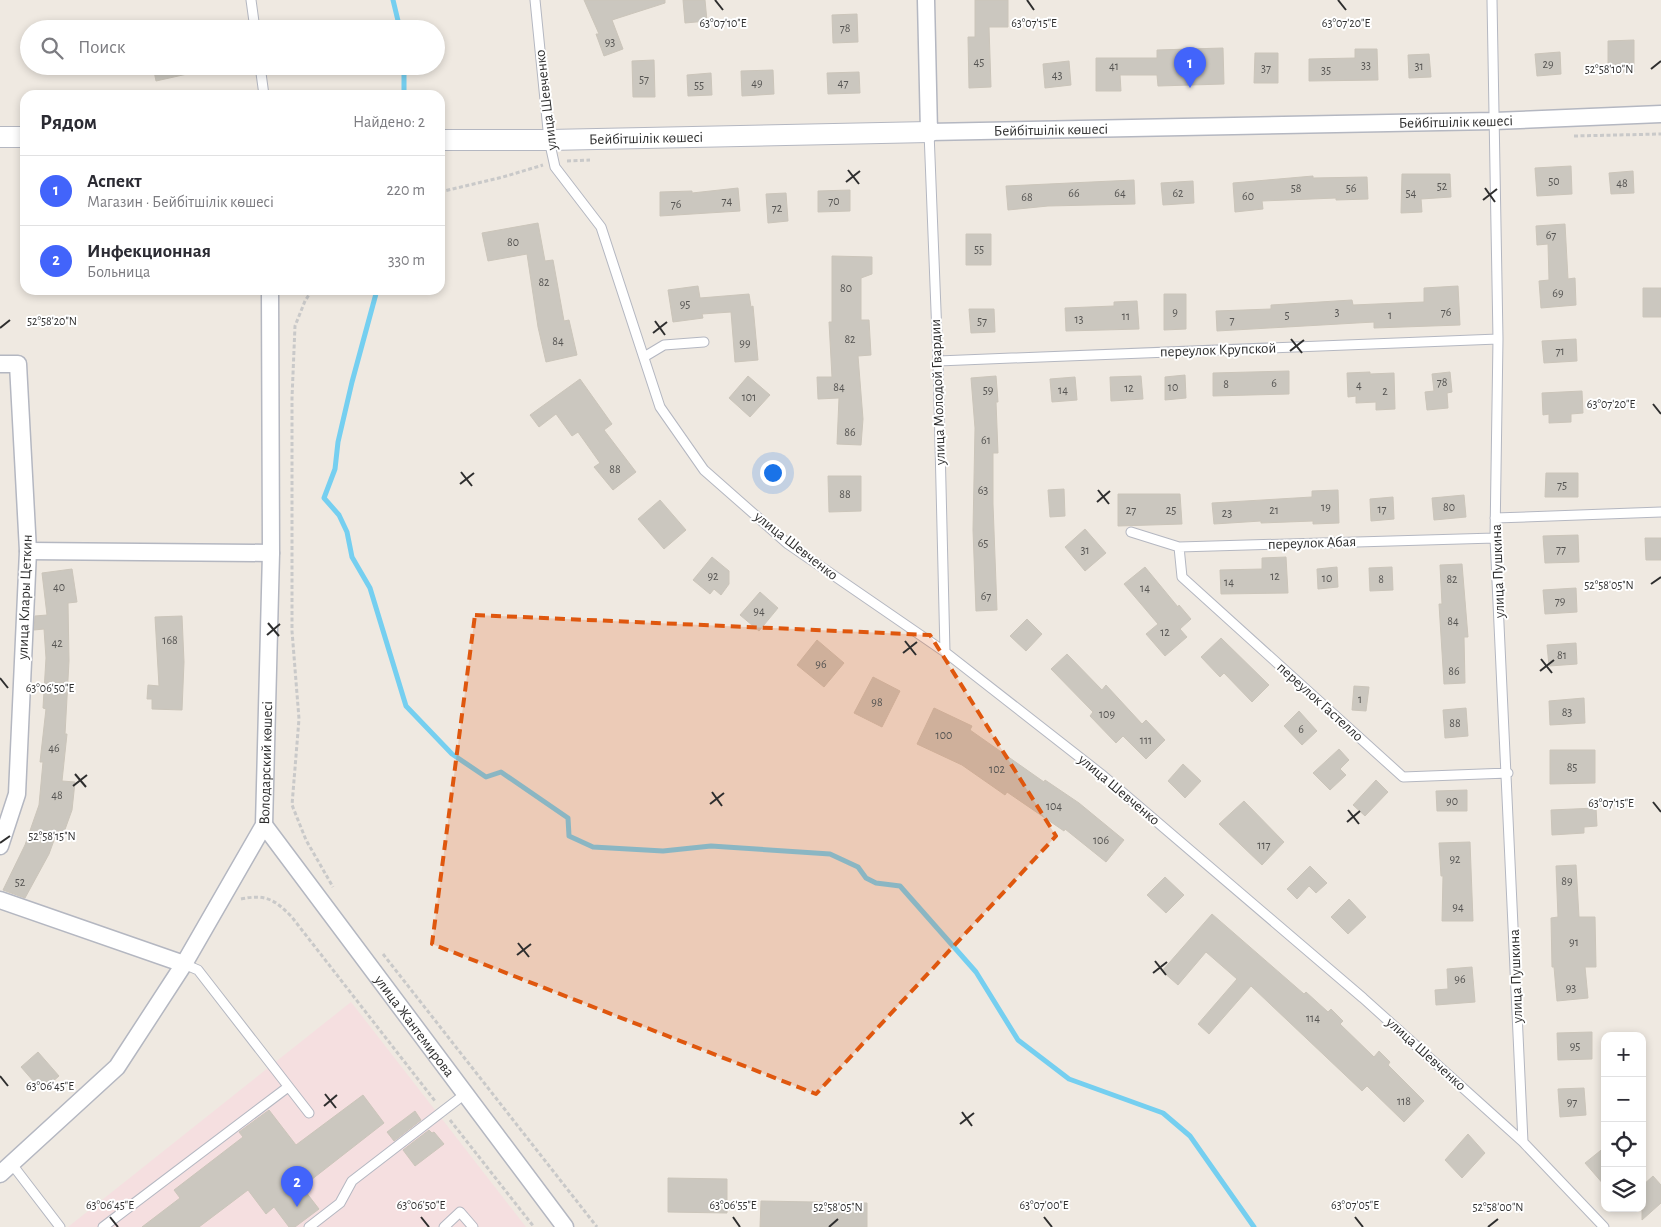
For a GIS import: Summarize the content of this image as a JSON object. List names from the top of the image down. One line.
{"streets":{"street":["Бейбітшілік көшесі","улица Клары Цеткин","Володарский көшесі","улица Жантемирова"],"lane":["улица Шевченко","переулок Крупской","улица Молодой Гвардии","переулок Абая","улица Пушкина","переулок Гастелло"]},"crossings":[["улица Шевченко","Бейбітшілік көшесі"],["улица Шевченко","улица Молодой Гвардии"],["улица Шевченко","улица Пушкина"],["Бейбітшілік көшесі","улица Молодой Гвардии"],["Бейбітшілік көшесі","улица Пушкина"],["переулок Крупской","улица Молодой Гвардии"],["переулок Крупской","улица Пушкина"],["переулок Абая","улица Пушкина"],["переулок Абая","переулок Гастелло"],["улица Пушкина","переулок Гастелло"],["Володарский көшесі","улица Жантемирова"]],"house_numbers":["78","93","45","29","33","41","31","37","35","43","57","49","47","55","50","48","52","58","56","66","64","62","54","60","68","74","70","76","72","67","80","55","82","80","69","95","9","3","76","5","1","11","13","7","57","82","84","99","71","78","6","8","4","84","10","12","59","14","2","101","86","61","88","75","63","88","19","80","17","27","25","21","23","65","77","31","92","12","10","8","82","14","40","14","67","79","94","84","12","168","42","81","96","86","1","98","83","109","88","6","100","111","46","85","102","48","90","104","106","117","92","89","52","94","91","96","93","114","95","118","97"],"page":{"search":"Поиск","pins":["1","2"],"heading":["Рядом","Найдено: 2"],"list":[{"mark":"1","name":"Аспект","note":"Магазин · Бейбітшілік көшесі","value":"220 m"},{"mark":"2","name":"Инфекционная","note":"Больница","value":"330 m"}],"map_buttons":["+","−"]},"coordinates":["63°07'10\"E","63°07'15\"E","63°07'20\"E","52°58'10\"N","52°58'20\"N","52°58'05\"N","63°06'50\"E","52°58'15\"N","63°06'45\"E","63°06'55\"E","63°07'00\"E","63°07'05\"E","52°58'00\"N"]}
